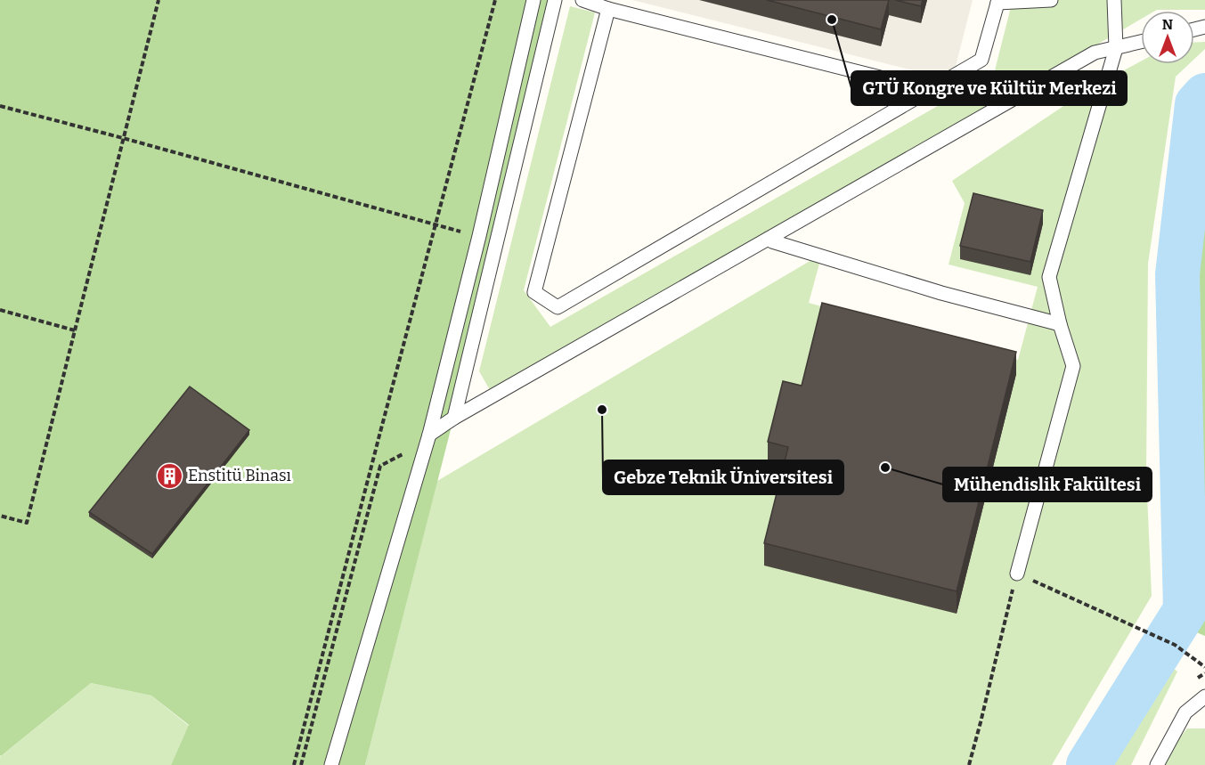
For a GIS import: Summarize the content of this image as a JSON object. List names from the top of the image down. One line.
{"places":{"other":["GTÜ Kongre ve Kültür Merkezi","Gebze Teknik Üniversitesi","Mühendislik Fakültesi"],"building":["Enstitü Binası"]},"north":"top"}
